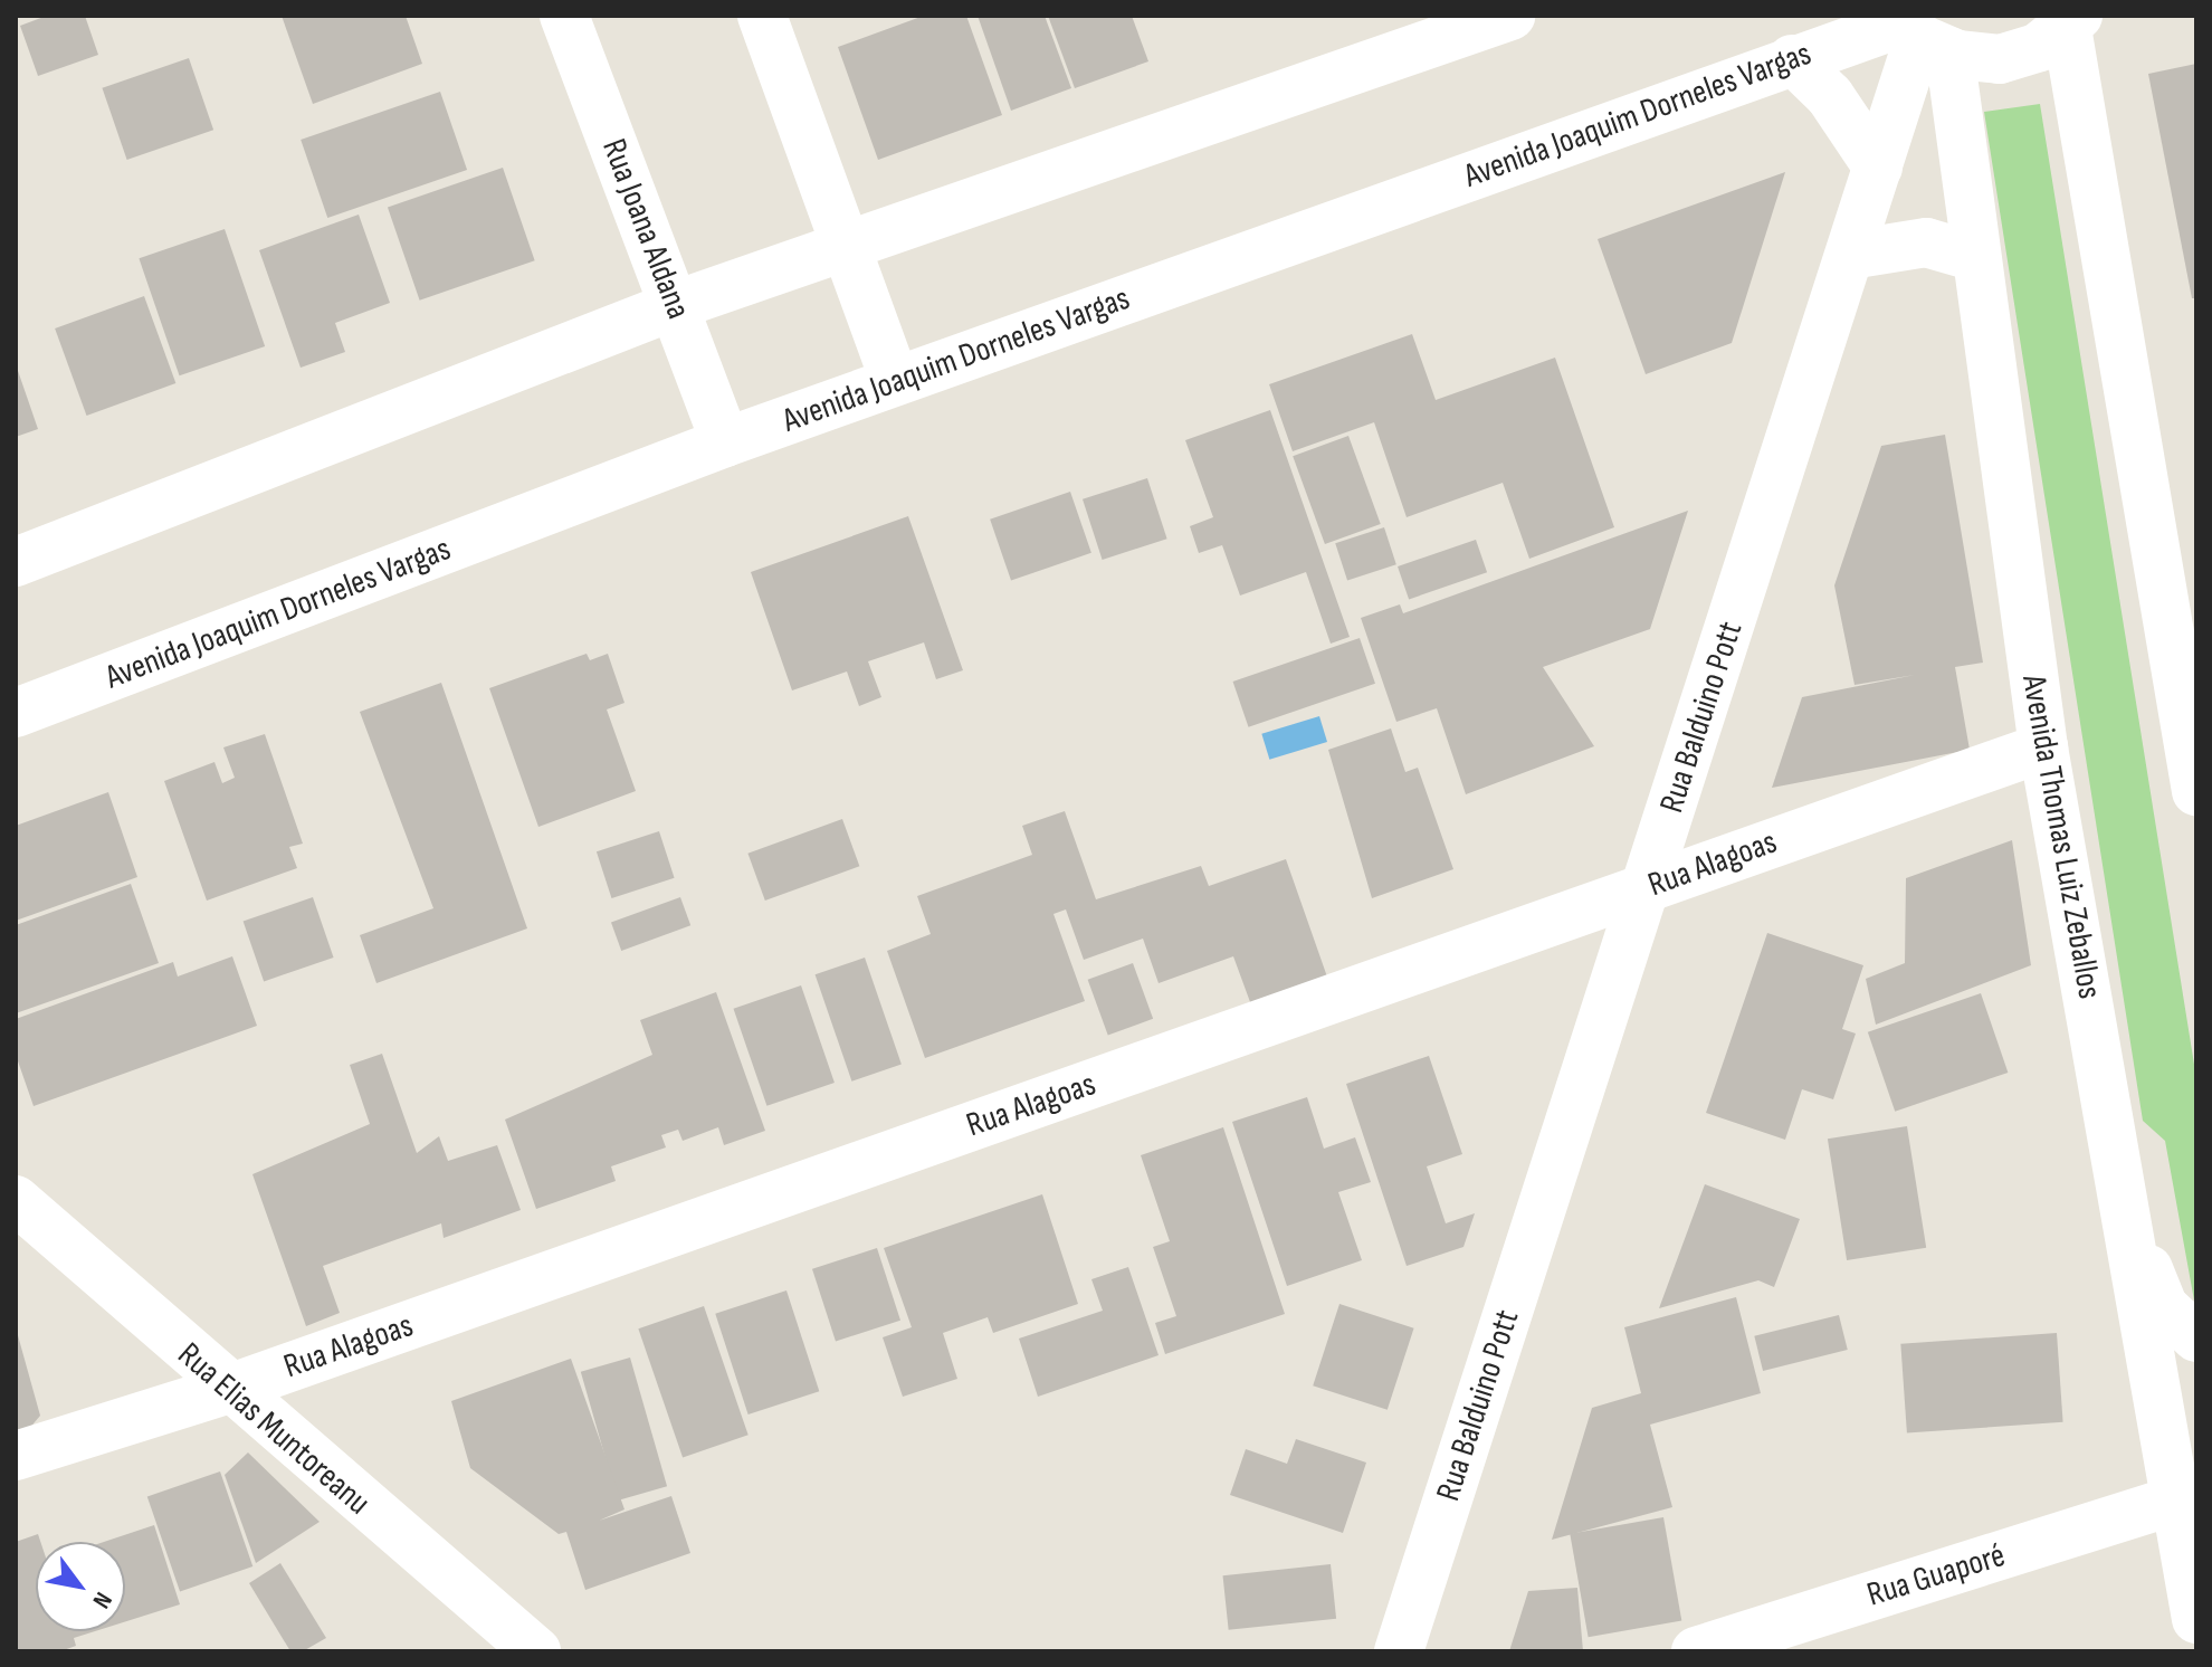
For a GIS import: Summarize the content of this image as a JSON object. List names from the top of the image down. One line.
{"streets":{"street":["Avenida Joaquim Dorneles Vargas","Rua Joana Aldana","Rua Balduino Pott","Avenida Thomas Luiz Zeballos","Rua Alagoas","Rua Elias Muntoreanu","Rua Guaporé"]},"crossings":[["Avenida Joaquim Dorneles Vargas","Rua Joana Aldana"],["Avenida Joaquim Dorneles Vargas","Rua Balduino Pott"],["Avenida Joaquim Dorneles Vargas","Avenida Thomas Luiz Zeballos"],["Rua Balduino Pott","Avenida Thomas Luiz Zeballos"],["Rua Balduino Pott","Rua Alagoas"],["Avenida Thomas Luiz Zeballos","Rua Alagoas"],["Avenida Thomas Luiz Zeballos","Rua Guaporé"],["Rua Alagoas","Rua Elias Muntoreanu"]],"north":"bottom right"}
